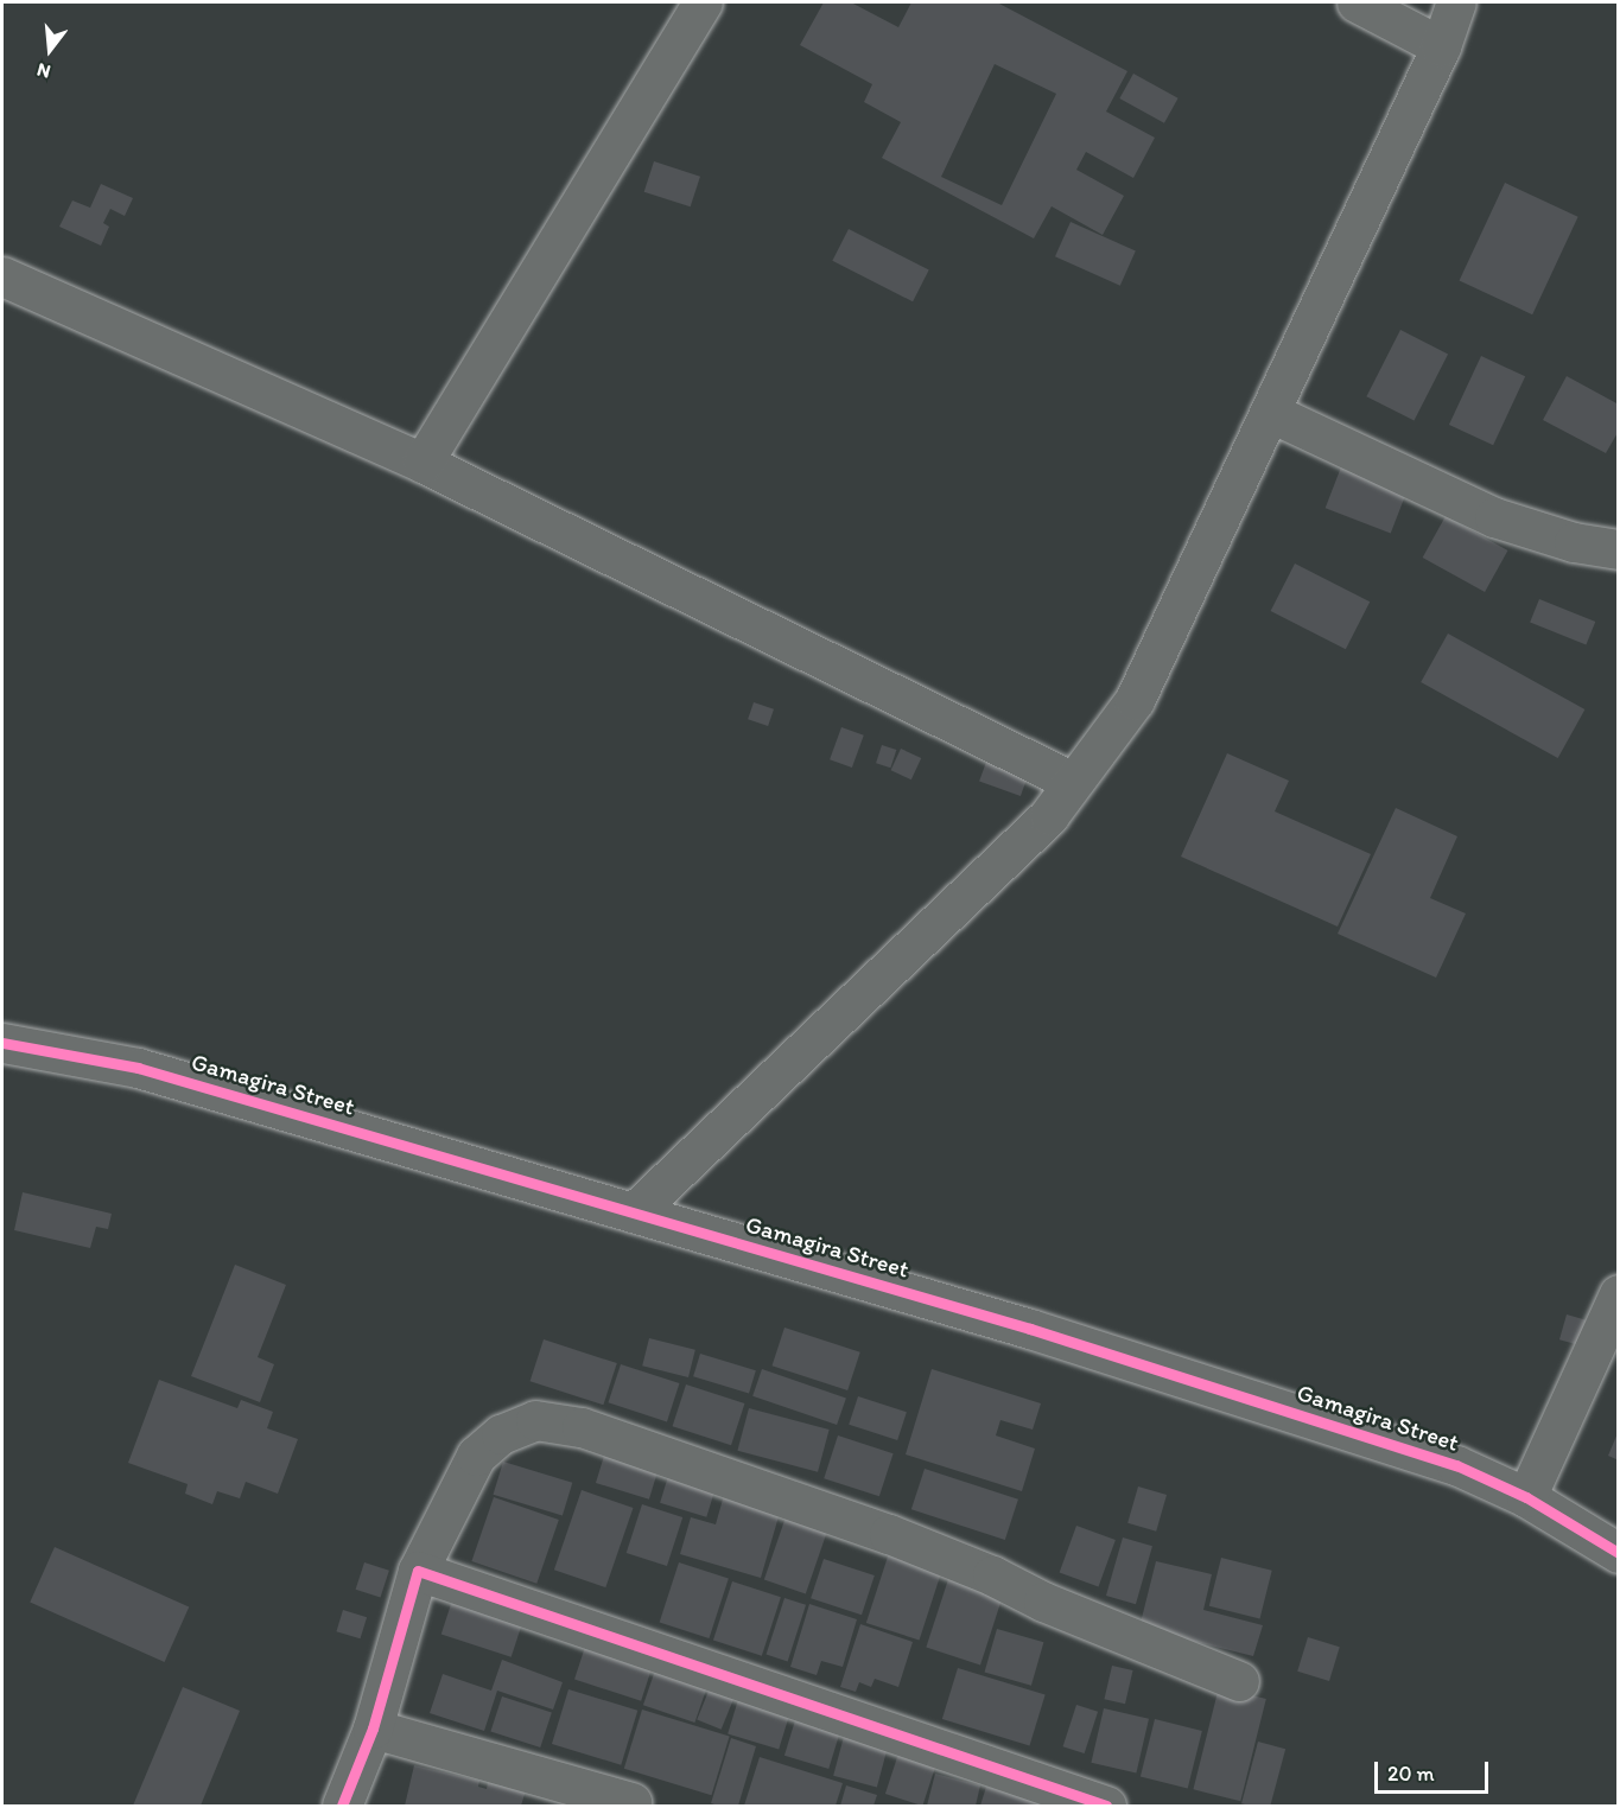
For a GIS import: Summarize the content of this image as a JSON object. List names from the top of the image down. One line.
{"streets":{"street":["Gamagira Street"]},"scale_bar":"20 m","north":"bottom"}
